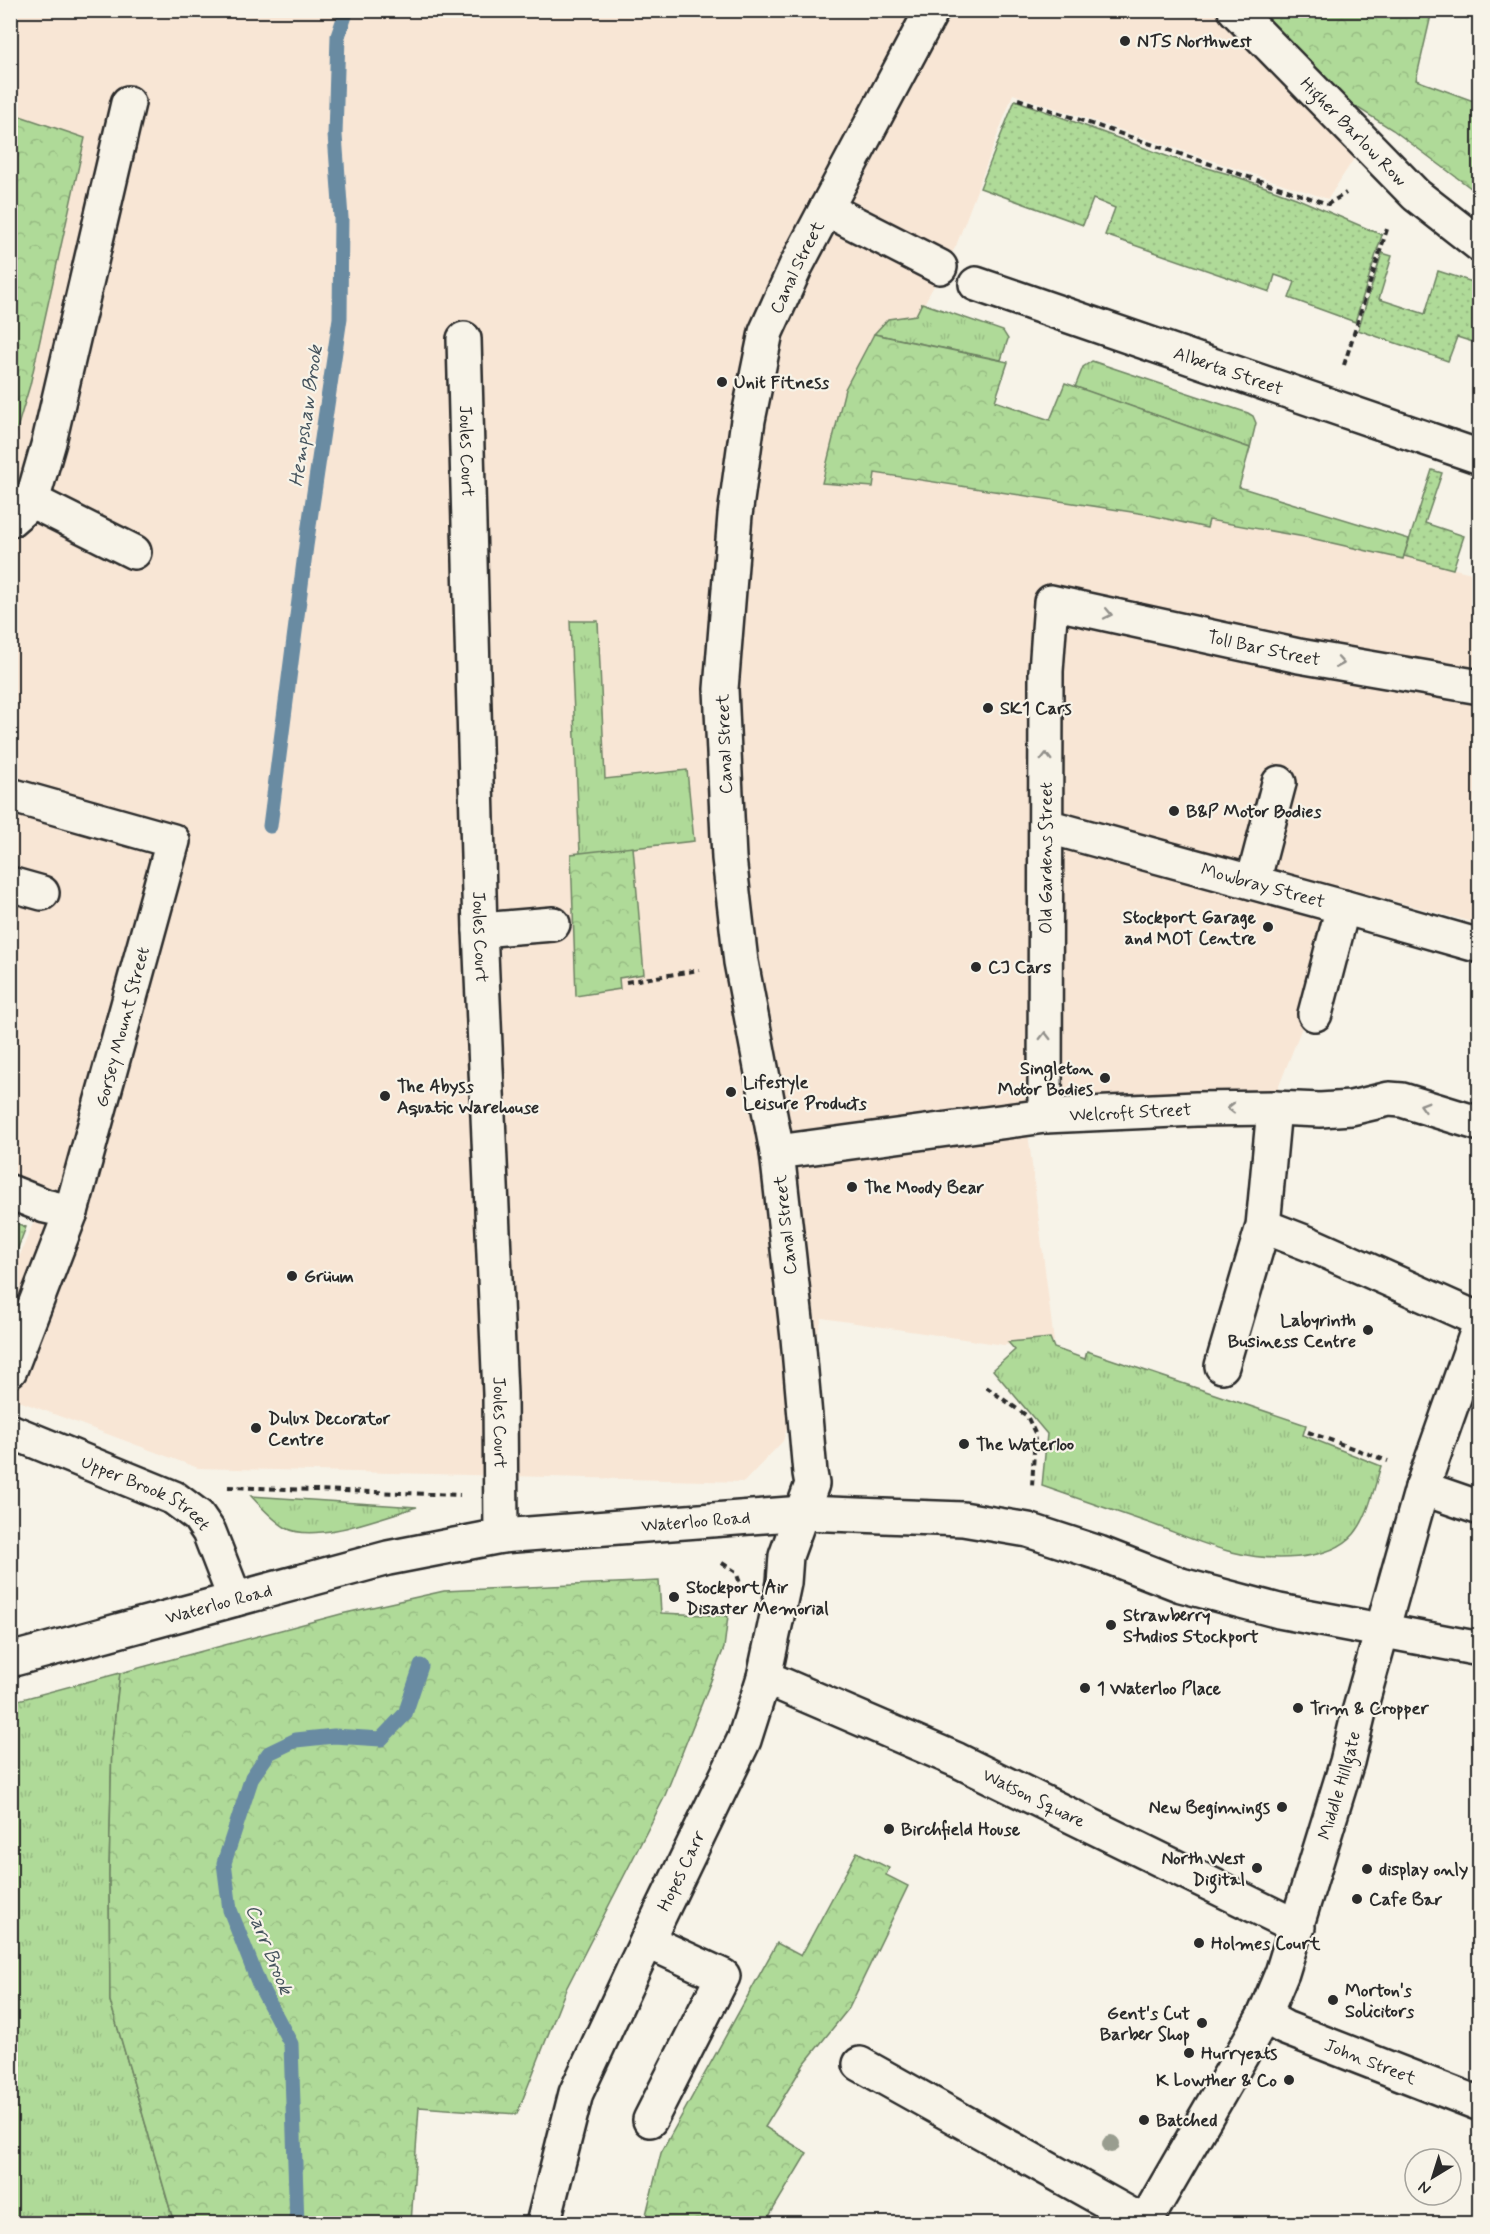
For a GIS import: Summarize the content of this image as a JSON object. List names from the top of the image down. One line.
{"streets":{"street":["Higher Barlow Row","Canal Street","Alberta Street","Joules Court","Toll Bar Street","Old Gardens Street","Mowbray Street","Gorsey Mount Street","Welcroft Street","Upper Brook Street","Waterloo Road","Middle Hillgate","Watson Square","Hopes Carr","John Street"]},"crossings":[["Canal Street","Welcroft Street"],["Canal Street","Waterloo Road"],["Canal Street","Hopes Carr"],["Joules Court","Waterloo Road"],["Toll Bar Street","Old Gardens Street"],["Old Gardens Street","Mowbray Street"],["Old Gardens Street","Welcroft Street"],["Upper Brook Street","Waterloo Road"],["Waterloo Road","Middle Hillgate"],["Waterloo Road","Hopes Carr"],["Middle Hillgate","Watson Square"],["Middle Hillgate","John Street"],["Watson Square","Hopes Carr"]],"one_way":["Toll Bar Street"],"water":["Hempshaw Brook","Carr Brook"],"places":["NTS Northwest","Unit Fitness","SK1 Cars","B&P Motor Bodies","Stockport Garage and MOT Centre","CJ Cars","Singleton Motor Bodies","Lifestyle Leisure Products","The Abyss Aquatic Warehouse","The Moody Bear","Grüum","Labyrinth Business Centre","Dulux Decorator Centre","The Waterloo","Stockport Air Disaster Memorial","Strawberry Studios Stockport","1 Waterloo Place","Trim & Cropper","New Beginnings","Birchfield House","North West Digital","display only","Cafe Bar","Holmes Court","Morton's Solicitors","Gent's Cut Barber Shop","Hurryeats","K Lowther & Co","Batched"],"north":"bottom left"}
